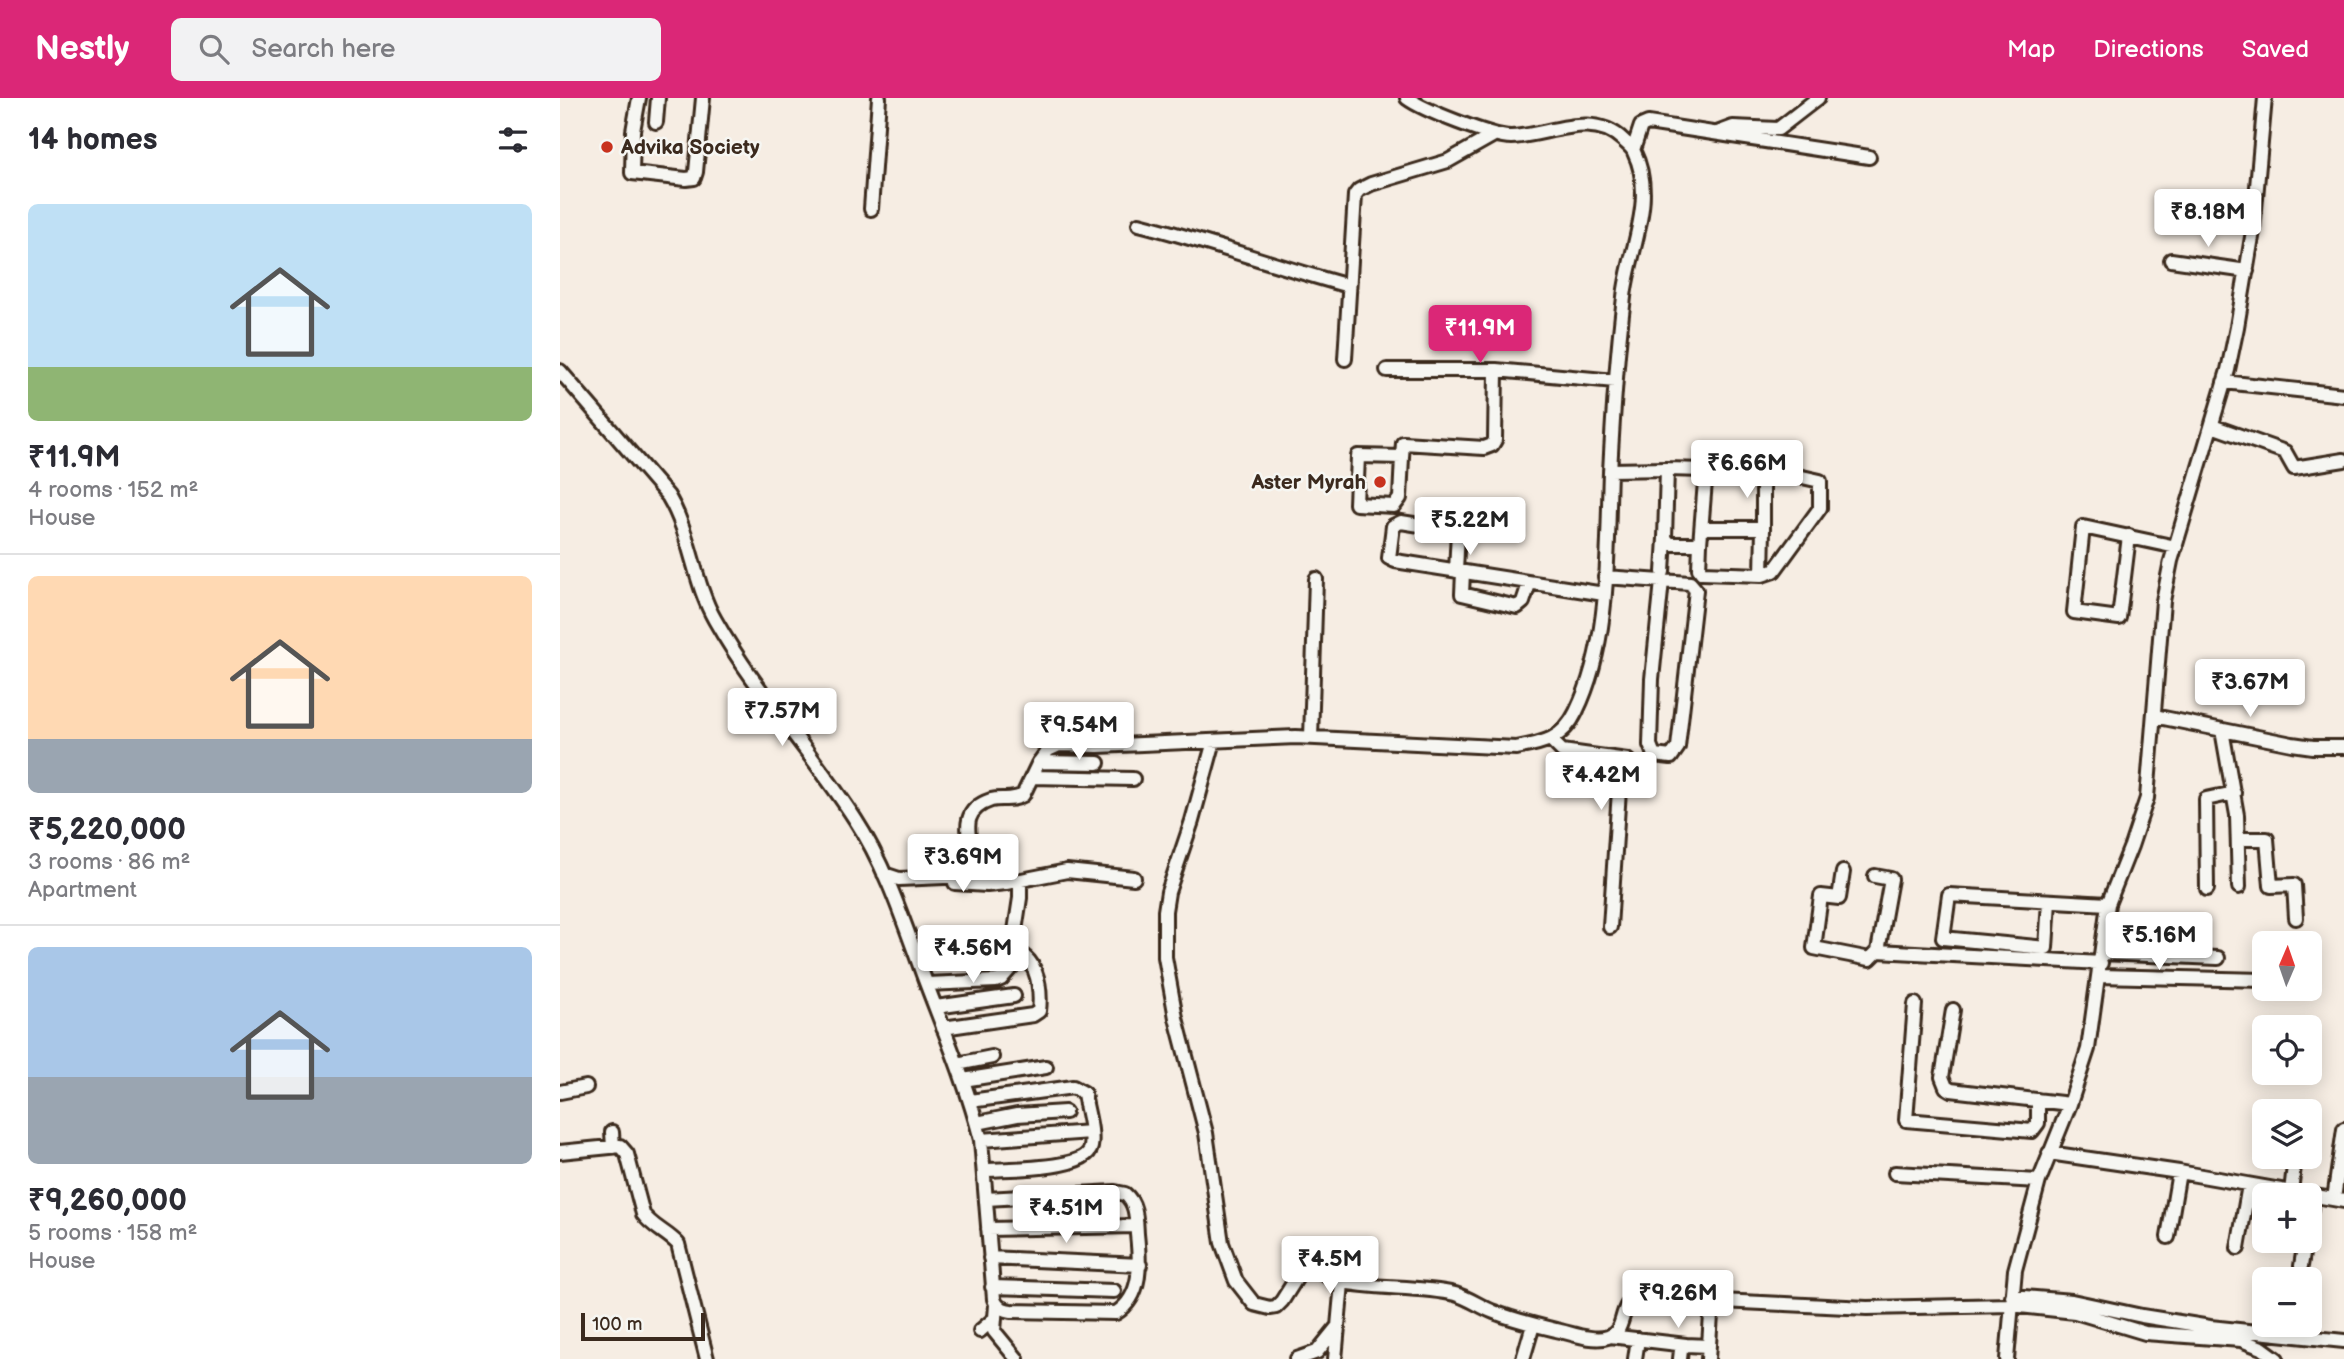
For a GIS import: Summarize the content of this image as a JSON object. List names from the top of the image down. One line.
{"places":["Advika Society","Aster Myrah"],"scale_bar":"100 m","north":"top","page":{"header":"Nestly","search":"Search here","nav":["Map","Directions","Saved"],"heading":"14 homes","list":[{"name":"₹11.9M","note":"4 rooms · 152 m² · House"},{"name":"₹5,220,000","note":"3 rooms · 86 m² · Apartment"},{"name":"₹9,260,000","note":"5 rooms · 158 m² · House"}],"price":["₹8.18M","₹11.9M","₹6.66M","₹5.22M","₹3.67M","₹7.57M","₹9.54M","₹4.42M","₹3.69M","₹5.16M","₹4.56M","₹4.51M","₹4.5M","₹9.26M"],"map_buttons":["+","−"],"scale":"100 m"}}
